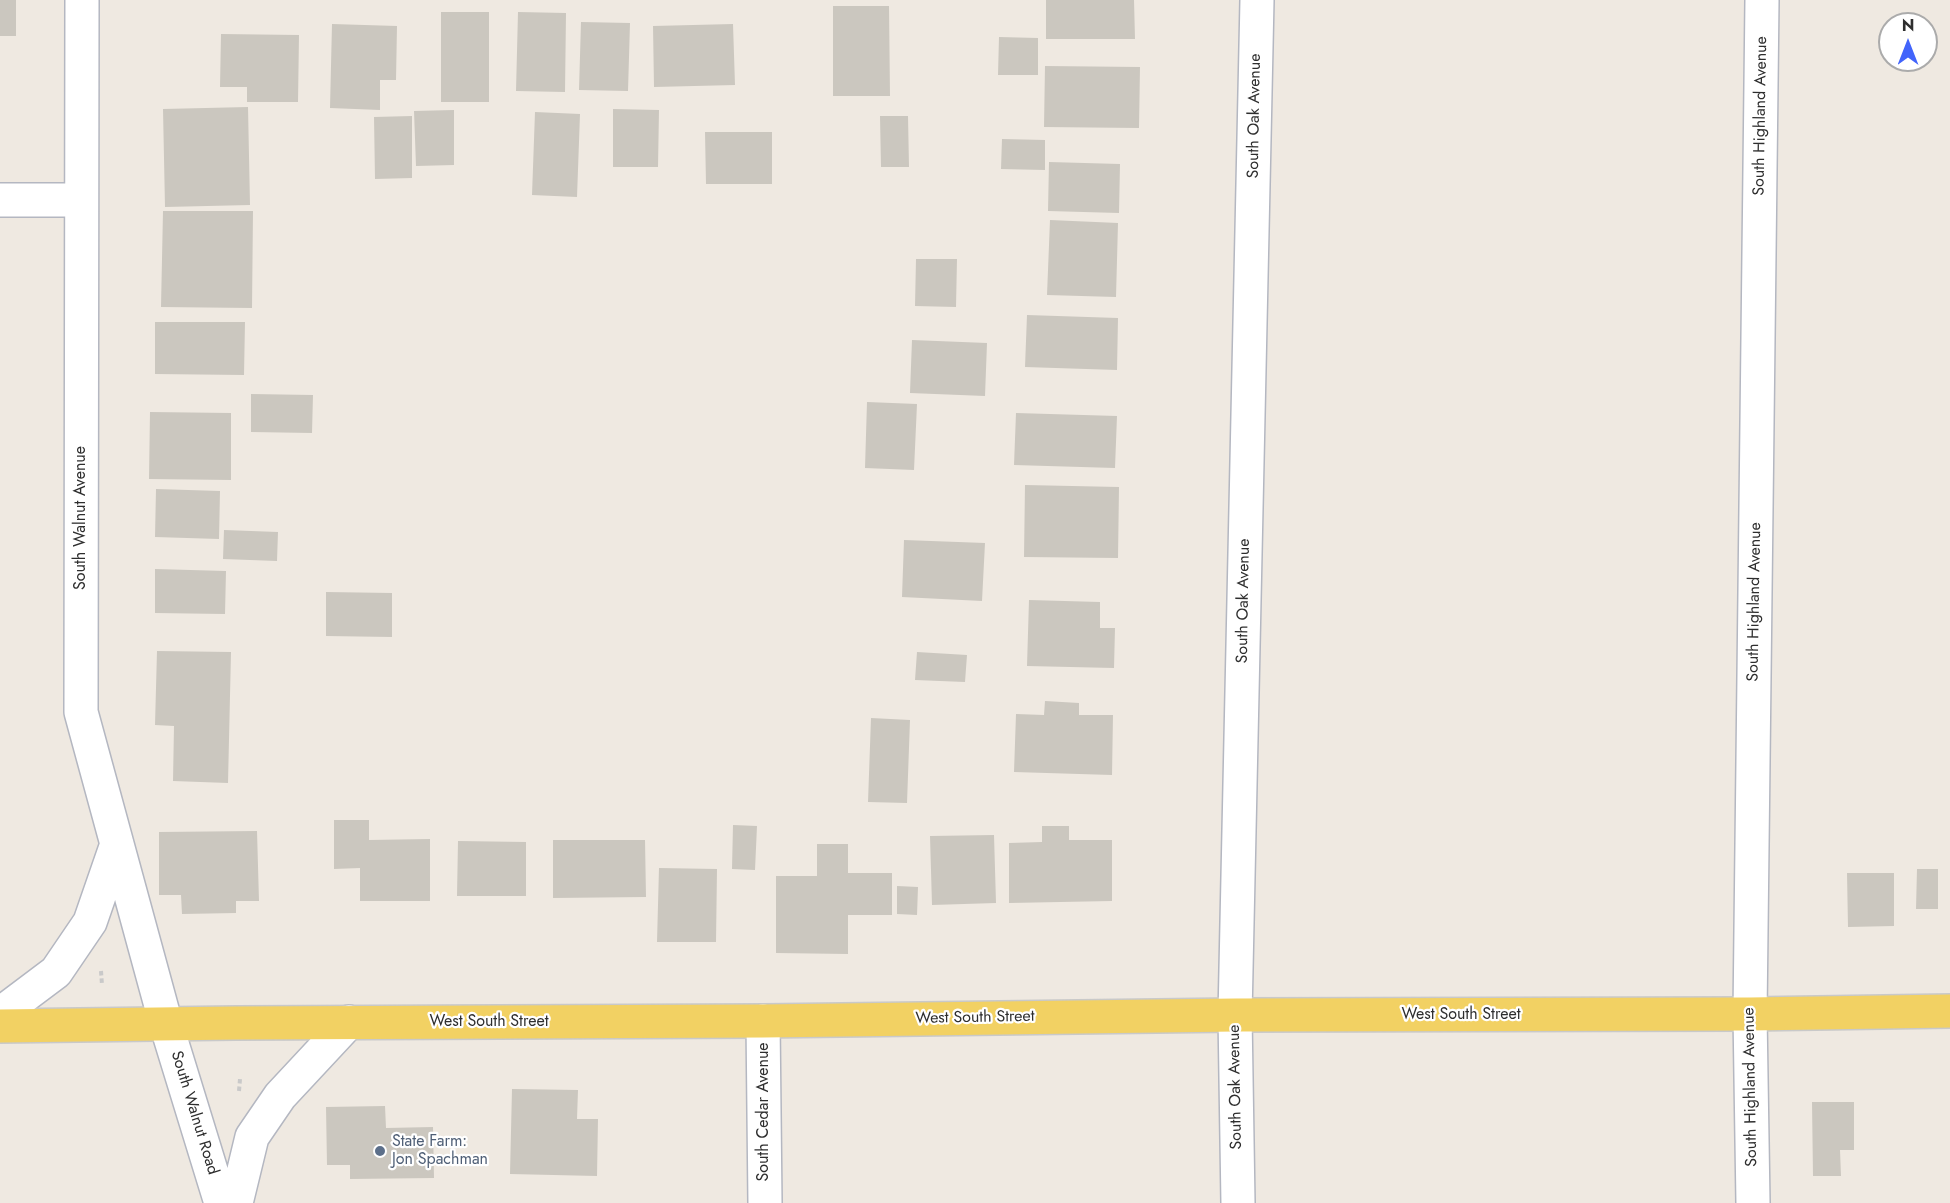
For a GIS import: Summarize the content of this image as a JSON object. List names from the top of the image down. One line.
{"streets":{"main road":["West South Street"],"street":["South Oak Avenue","South Highland Avenue","South Walnut Avenue","South Cedar Avenue","South Walnut Road"]},"crossings":[["South Oak Avenue","West South Street"],["South Highland Avenue","West South Street"],["South Walnut Avenue","West South Street"],["South Walnut Avenue","South Walnut Road"],["West South Street","South Cedar Avenue"],["West South Street","South Walnut Road"]],"places":["State Farm: Jon Spachman"],"north":"top"}
